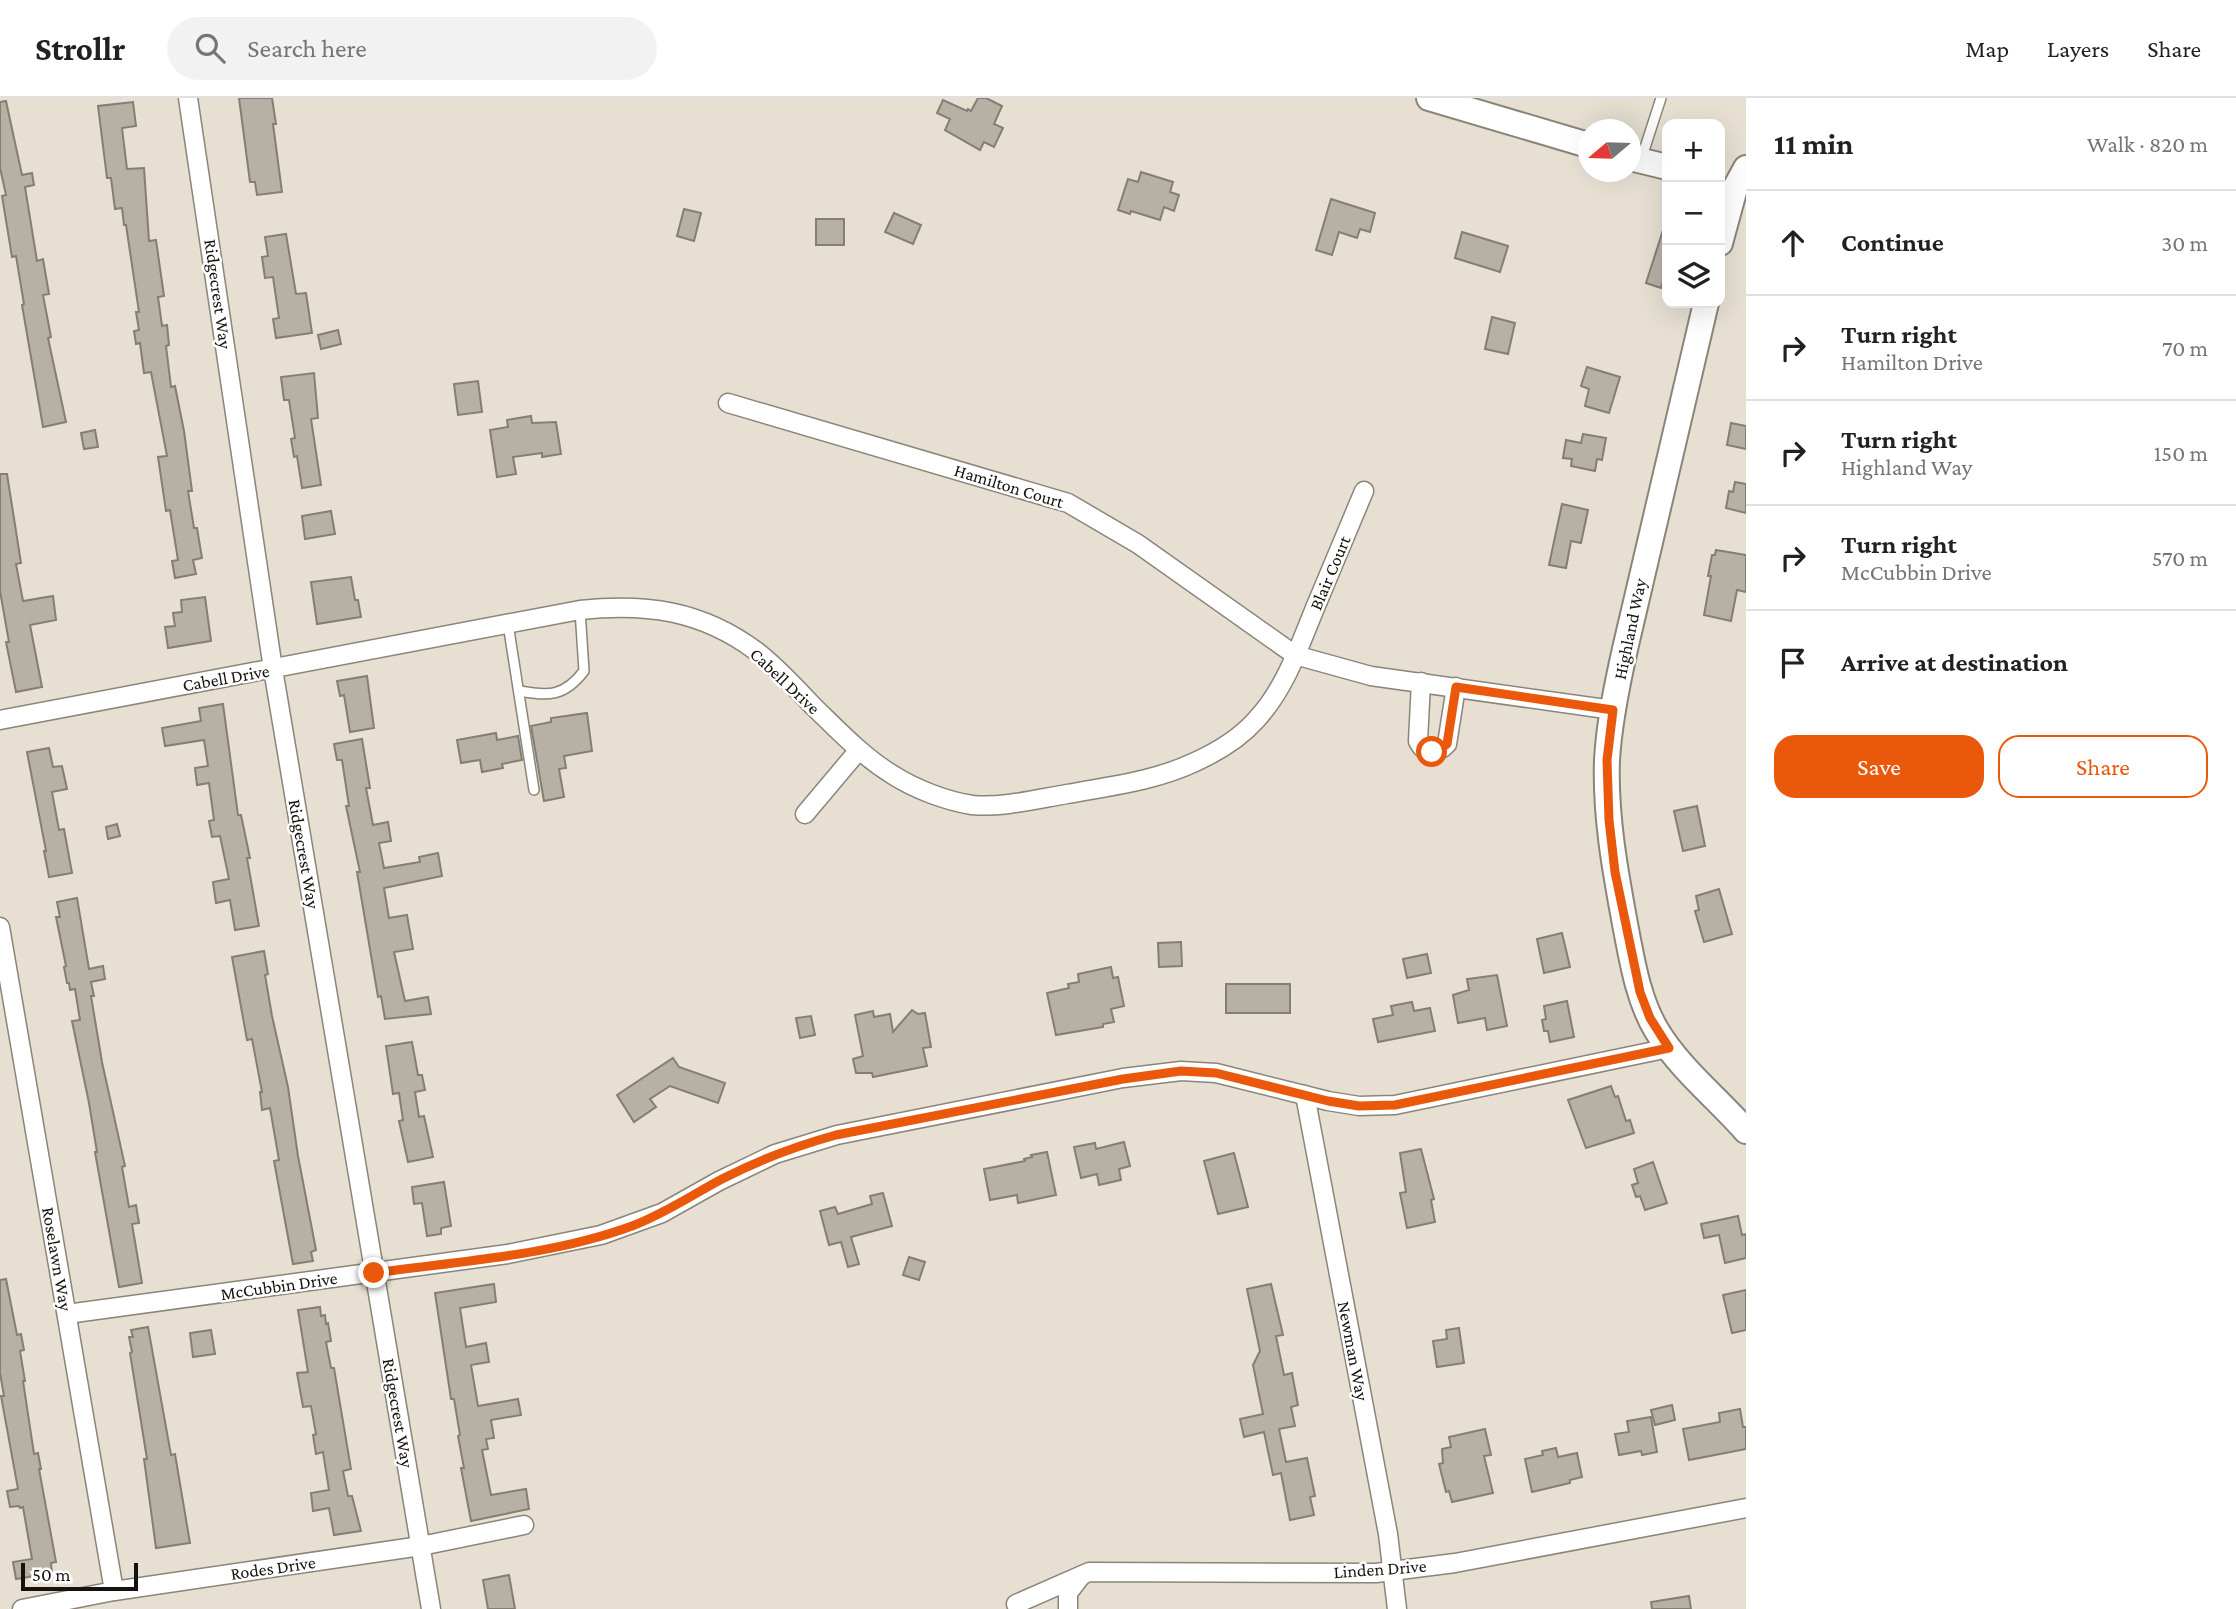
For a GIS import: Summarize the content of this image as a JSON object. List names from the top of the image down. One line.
{"streets":{"street":["Ridgecrest Way","Hamilton Court","Blair Court","Highland Way","Cabell Drive","Roselawn Way","McCubbin Drive","Newman Way","Rodes Drive","Linden Drive"]},"crossings":[["Ridgecrest Way","Cabell Drive"],["Ridgecrest Way","McCubbin Drive"],["Ridgecrest Way","Rodes Drive"],["Hamilton Court","Blair Court"],["Hamilton Court","Highland Way"],["Hamilton Court","Cabell Drive"],["Blair Court","Cabell Drive"],["Highland Way","McCubbin Drive"],["Roselawn Way","McCubbin Drive"],["Roselawn Way","Rodes Drive"],["McCubbin Drive","Newman Way"],["Newman Way","Linden Drive"]],"scale_bar":"50 m","north":"left","page":{"header":"Strollr","search":"Search here","nav":["Map","Layers","Share"],"heading":["11 min","Walk · 820 m"],"map_buttons":["+","−"],"list":[["Continue","30 m"],["Turn right","Hamilton Drive","70 m"],["Turn right","Highland Way","150 m"],["Turn right","McCubbin Drive","570 m"],"Arrive at destination"],"buttons":["Save","Share"],"scale":"50 m"}}
